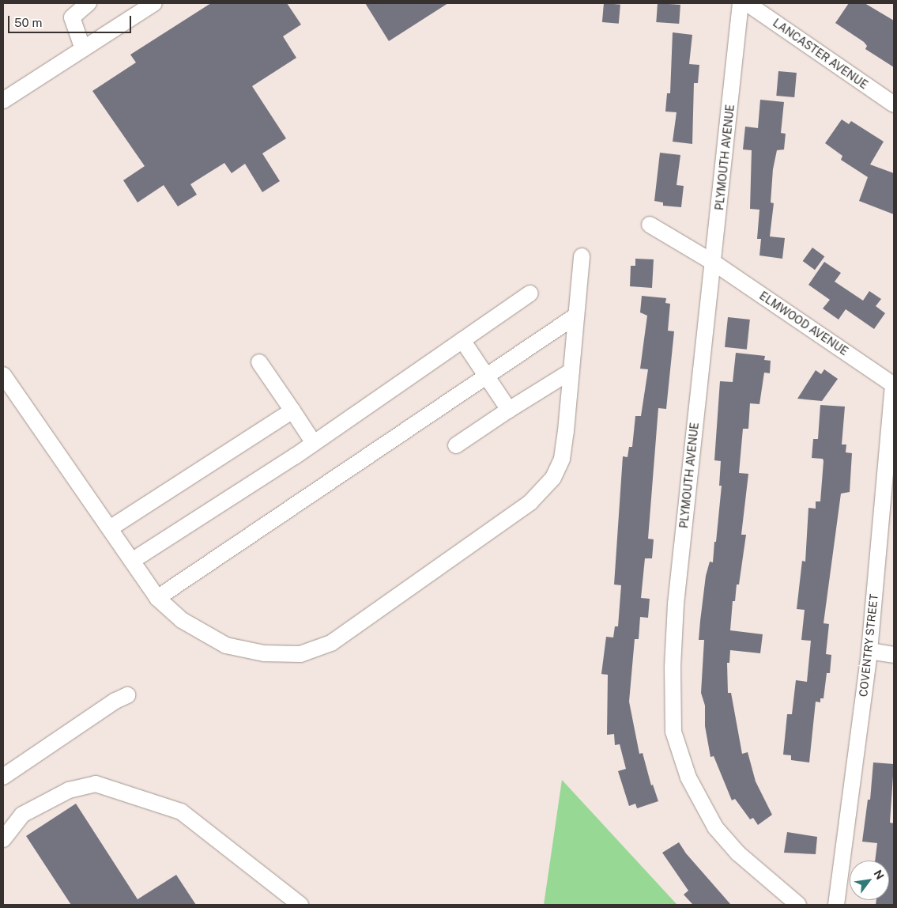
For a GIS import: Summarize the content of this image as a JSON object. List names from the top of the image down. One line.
{"streets":{"street":["LANCASTER AVENUE","PLYMOUTH AVENUE","ELMWOOD AVENUE","COVENTRY STREET"]},"crossings":[["PLYMOUTH AVENUE","ELMWOOD AVENUE"],["ELMWOOD AVENUE","COVENTRY STREET"]],"scale_bar":"50 m","north":"top right"}
